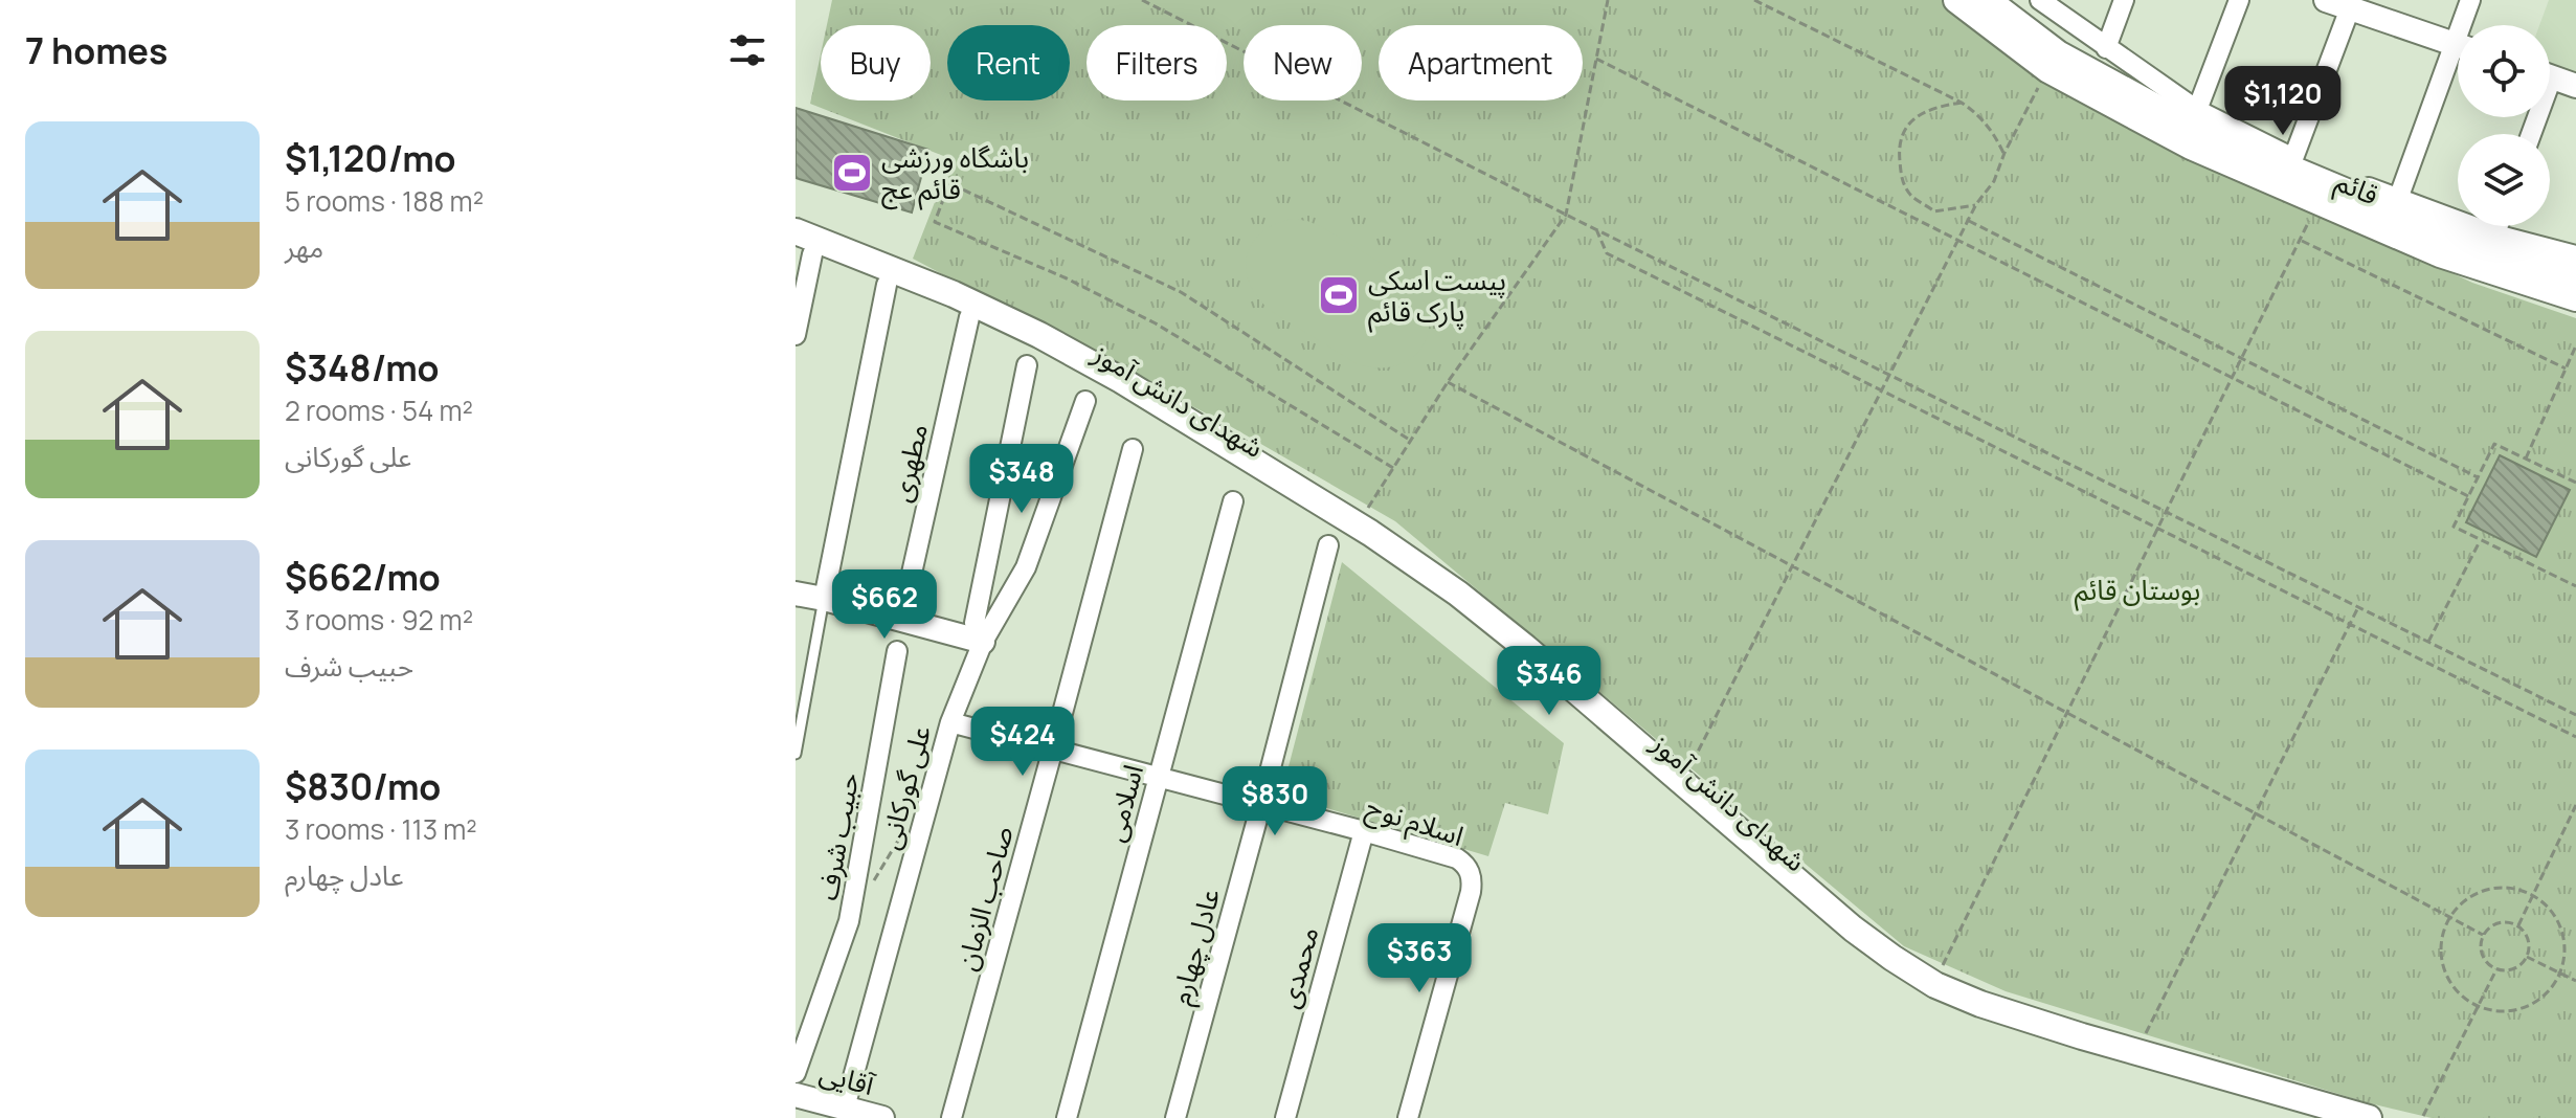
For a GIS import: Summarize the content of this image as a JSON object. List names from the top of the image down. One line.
{"streets":{"main road":["قائم","شهدای دانش آموز"],"street":["مطهری","علی گورکانی","اسلامی","اسلام نوح","حبیب شرف","صاحب الزمان","عادل چهارم","محمدی","آقایی"]},"crossings":[["شهدای دانش آموز","مطهری"],["علی گورکانی","اسلام نوح"],["علی گورکانی","آقایی"],["اسلامی","اسلام نوح"],["اسلام نوح","صاحب الزمان"],["اسلام نوح","عادل چهارم"],["اسلام نوح","محمدی"]],"parks":["بوستان قائم"],"places":{"sports":["باشگاه ورزشی قائم عج","پیست اسکی پارک قائم"]},"page":{"heading":"7 homes","chip":["Buy","Rent","Filters","New","Apartment"],"price":["$1,120","$348","$662","$346","$424","$830","$363"],"list":[{"name":"$1,120/mo","note":"5 rooms · 188 m² · مهر"},{"name":"$348/mo","note":"2 rooms · 54 m² · علی گورکانی"},{"name":"$662/mo","note":"3 rooms · 92 m² · حبیب شرف"},{"name":"$830/mo","note":"3 rooms · 113 m² · عادل چهارم"}]}}
